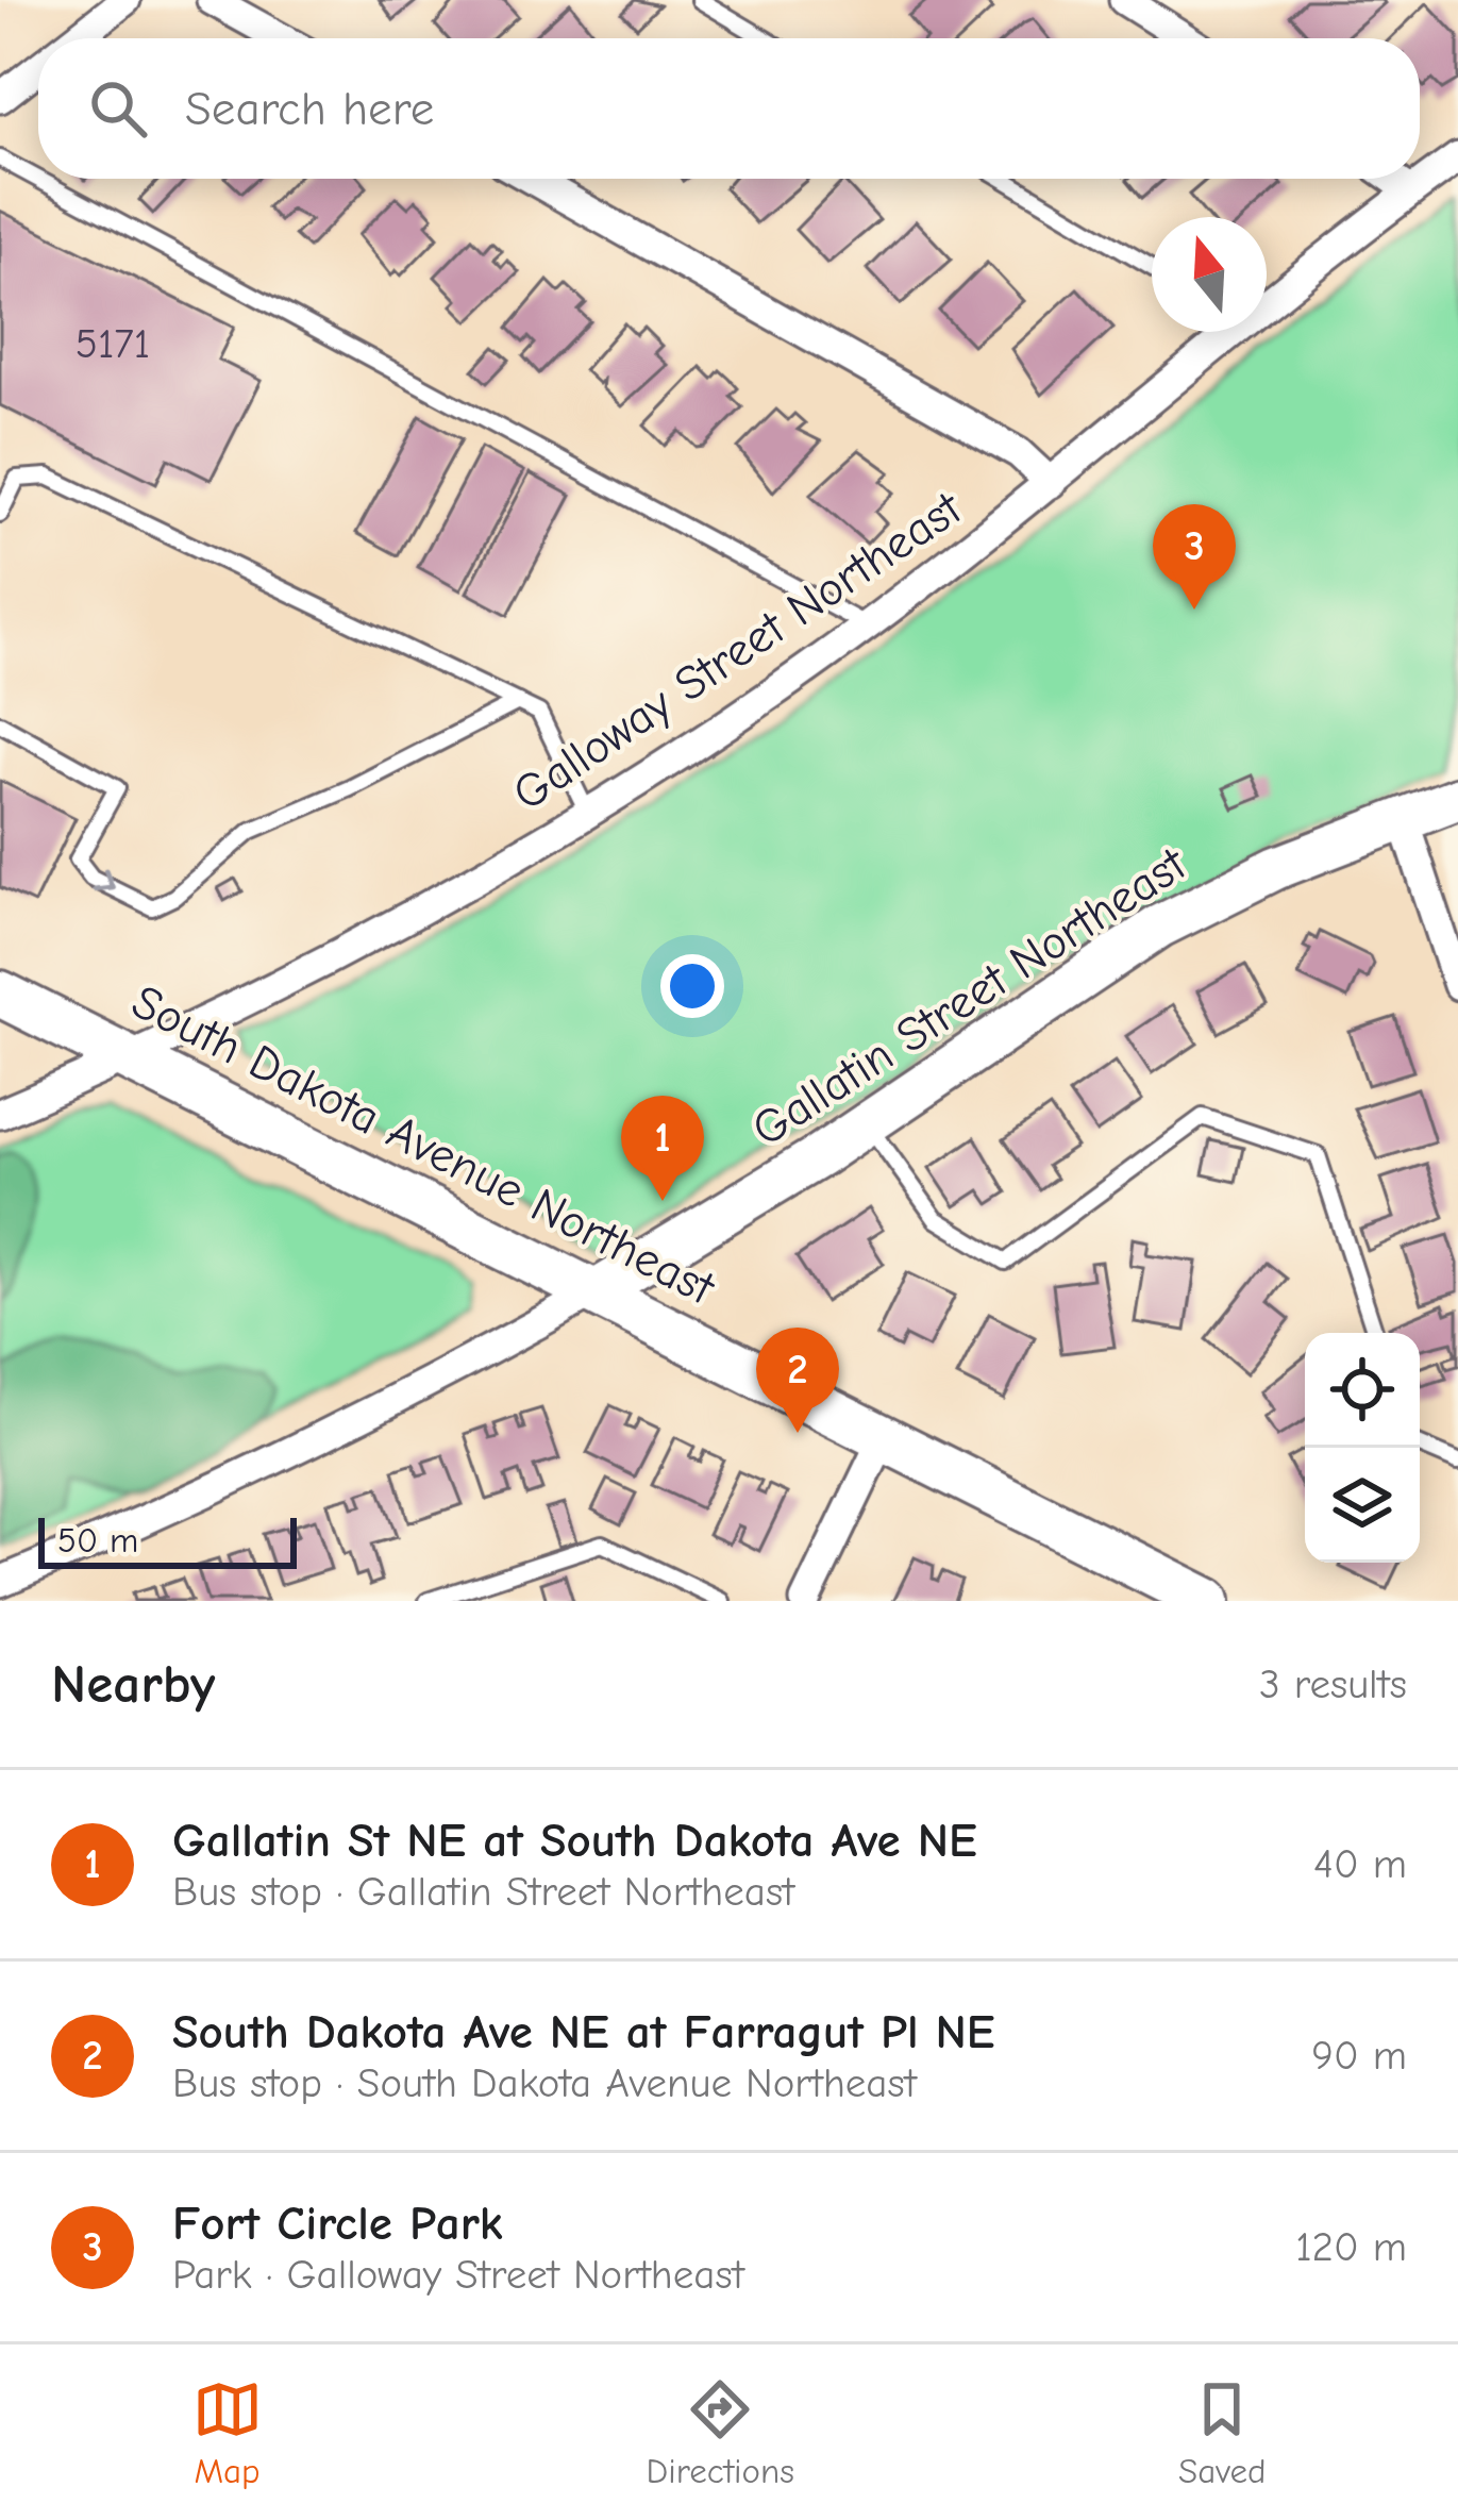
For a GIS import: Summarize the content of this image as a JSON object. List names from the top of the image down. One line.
{"streets":{"main road":["South Dakota Avenue Northeast"],"street":["Galloway Street Northeast","Gallatin Street Northeast"]},"crossings":[["Galloway Street Northeast","South Dakota Avenue Northeast"],["Gallatin Street Northeast","South Dakota Avenue Northeast"]],"house_numbers":["5171"],"scale_bar":"50 m","north":"top","page":{"search":"Search here","pins":["3","1","2"],"scale":"50 m","heading":["Nearby","3 results"],"list":[{"mark":"1","name":"Gallatin St NE at South Dakota Ave NE","note":"Bus stop · Gallatin Street Northeast","value":"40 m"},{"mark":"2","name":"South Dakota Ave NE at Farragut Pl NE","note":"Bus stop · South Dakota Avenue Northeast","value":"90 m"},{"mark":"3","name":"Fort Circle Park","note":"Park · Galloway Street Northeast","value":"120 m"}],"nav":["Map","Directions","Saved"]}}
